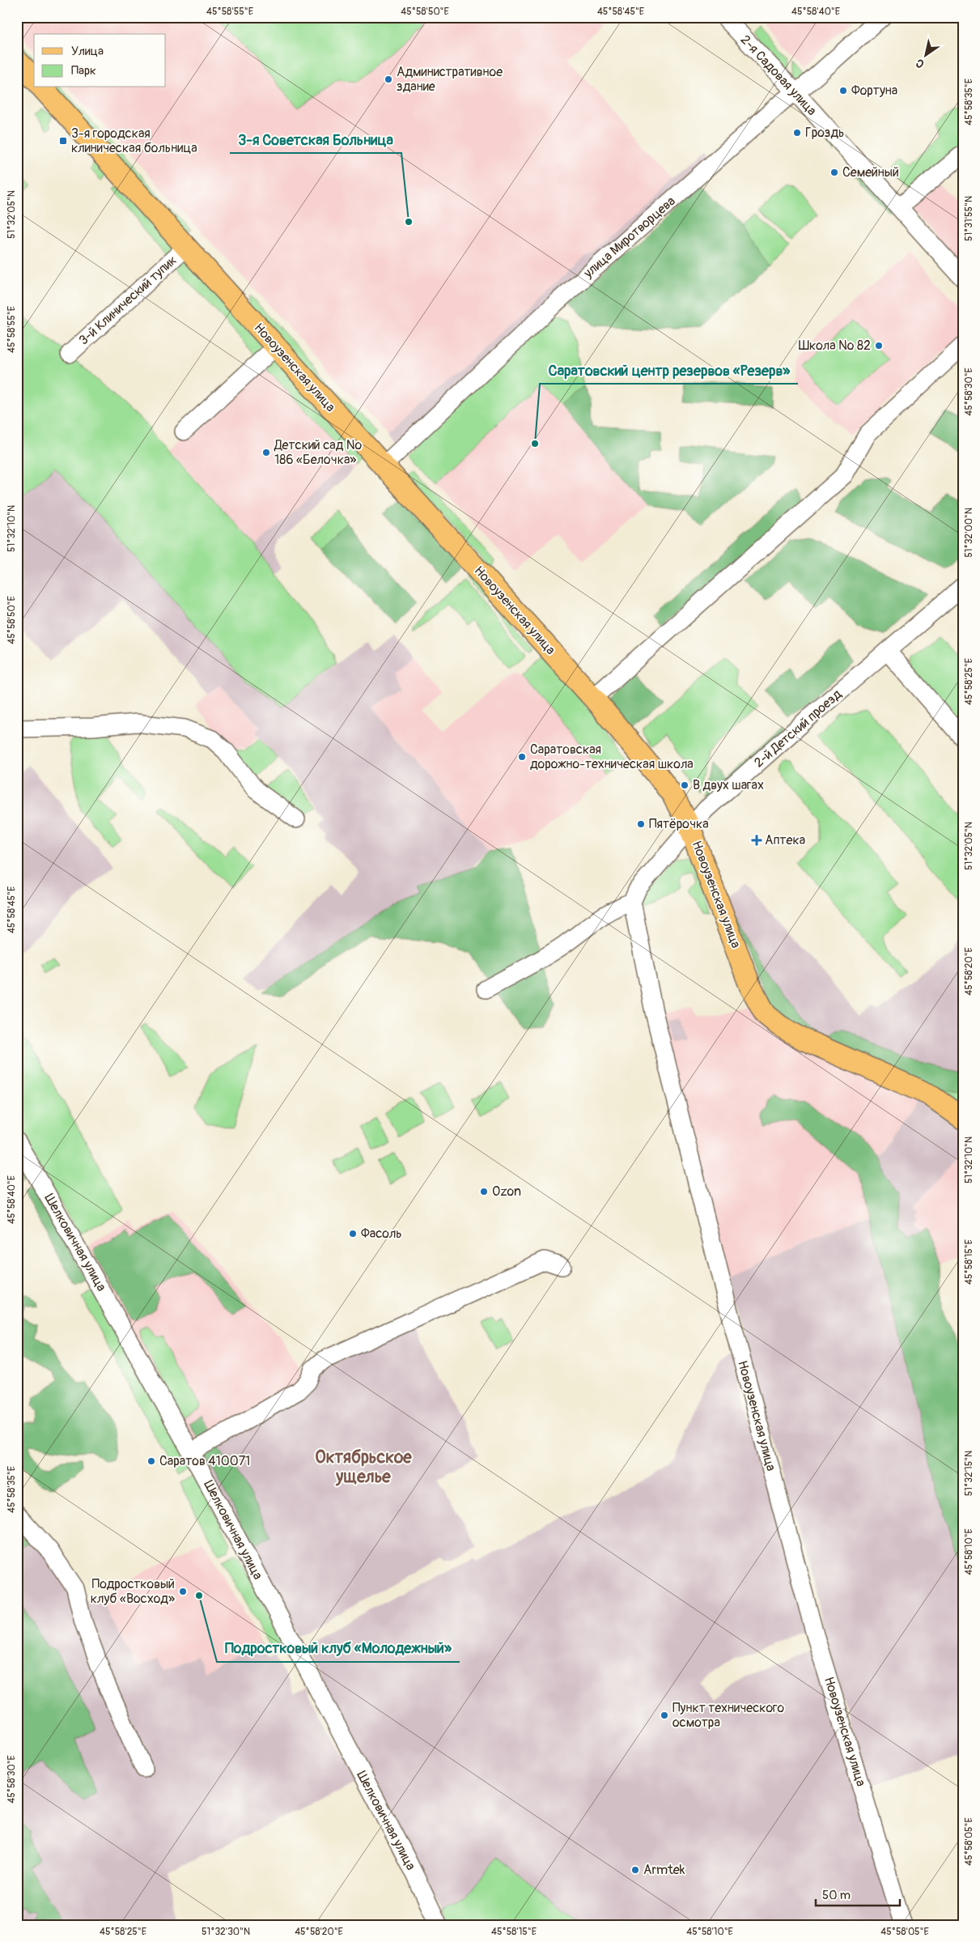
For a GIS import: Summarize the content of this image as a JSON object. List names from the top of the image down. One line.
{"streets":{"main road":["Новоузенская улица"],"street":["2-я Садовая улица","улица Миротворцева","3-й Клинический тупик","2-й Детский проезд","Шелковичная улица"]},"crossings":[["2-я Садовая улица","улица Миротворцева"],["улица Миротворцева","Новоузенская улица"],["3-й Клинический тупик","Новоузенская улица"],["Новоузенская улица","2-й Детский проезд"]],"districts":["Октябрьское ущелье"],"places":{"other":["Административное здание","Фортуна","Гроздь","Семейный","3-я Советская Больница","Школа № 82","Саратовский центр резервов «Резерв»","Детский сад № 186 «Белочка»","Саратовская дорожно-техническая школа","В двух шагах","Пятёрочка","Ozon","Фасоль","Саратов 410071","Подростковый клуб «Восход»","Подростковый клуб «Молодежный»","Пункт технического осмотра","Armtek"],"transit":["3-я городская клиническая больница"],"health":["Аптека"]},"legend":["Улица","Парк"],"scale_bar":"50 m","north":"bottom left","coordinates":["45°58'55\"E","45°58'50\"E","45°58'45\"E","45°58'40\"E","45°58'35\"E","51°32'05\"N","51°31'55\"N","45°58'30\"E","51°32'10\"N","51°32'00\"N","45°58'25\"E","45°58'20\"E","45°58'15\"E","51°32'15\"N","45°58'10\"E","45°58'05\"E","51°32'30\"N"]}
